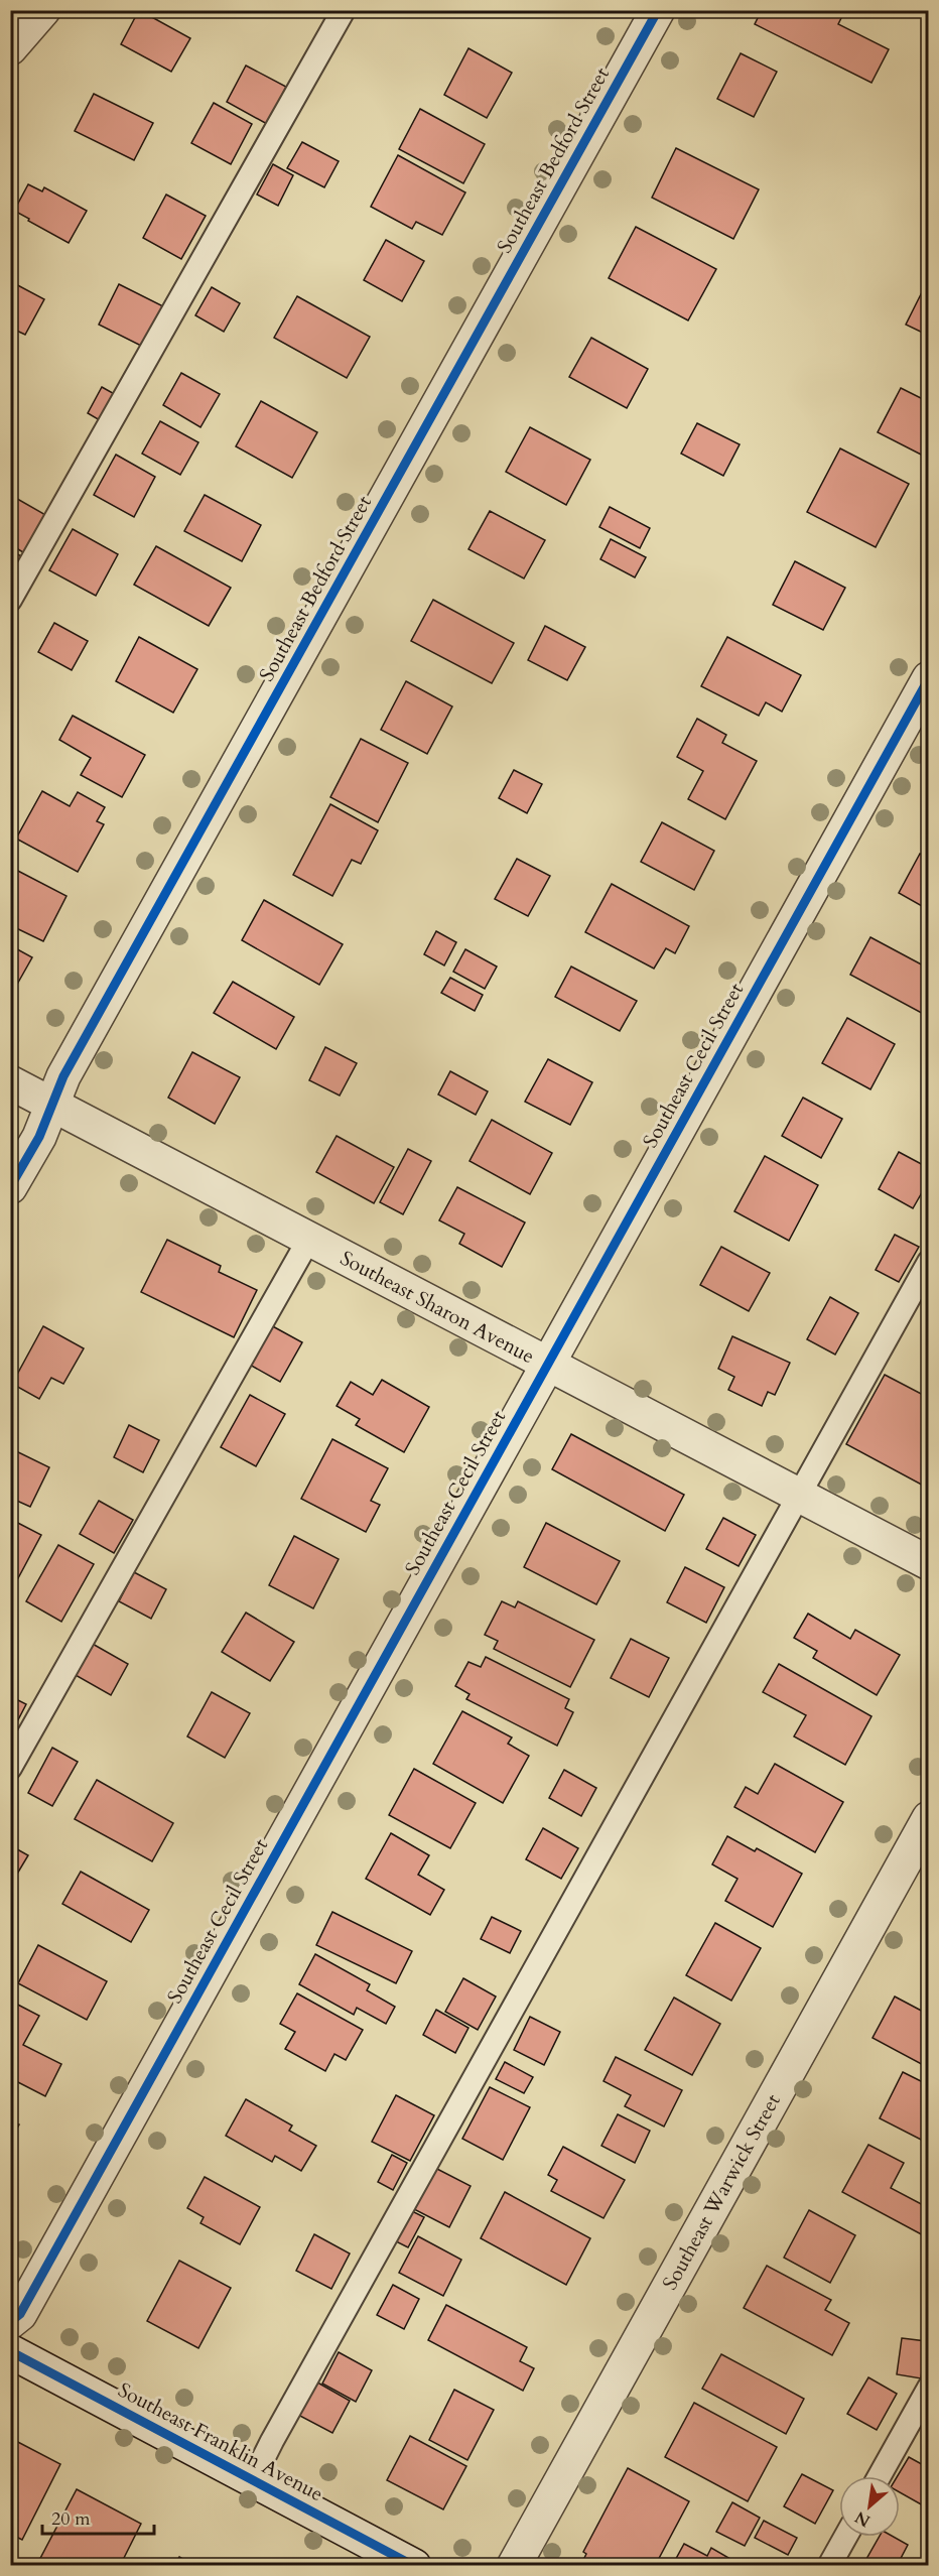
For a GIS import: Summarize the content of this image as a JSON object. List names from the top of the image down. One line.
{"streets":{"street":["Southeast Bedford Street","Southeast Cecil Street","Southeast Sharon Avenue","Southeast Warwick Street","Southeast Franklin Avenue"]},"crossings":[["Southeast Bedford Street","Southeast Sharon Avenue"],["Southeast Cecil Street","Southeast Sharon Avenue"]],"scale_bar":"20 m","north":"bottom left"}
